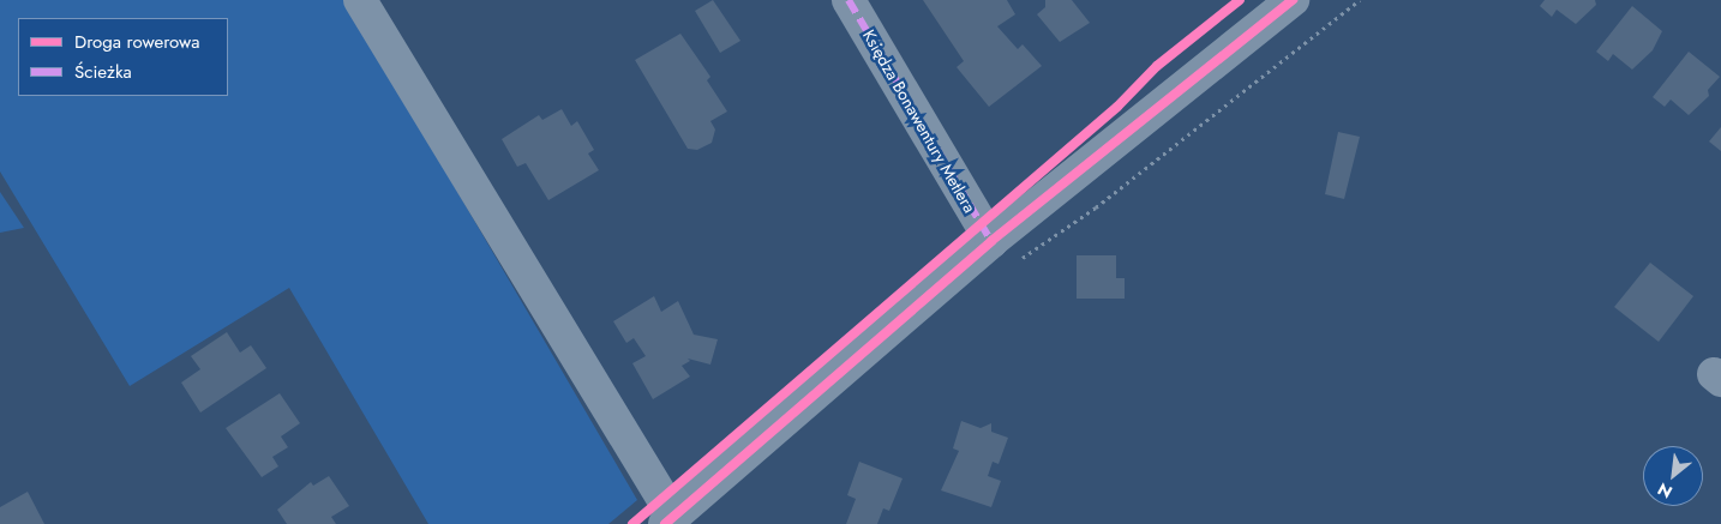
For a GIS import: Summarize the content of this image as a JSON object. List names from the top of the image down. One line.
{"streets":{"street":["Księdza Bonawentury Metlera"]},"legend":["Droga rowerowa","Ścieżka"],"north":"bottom left"}
